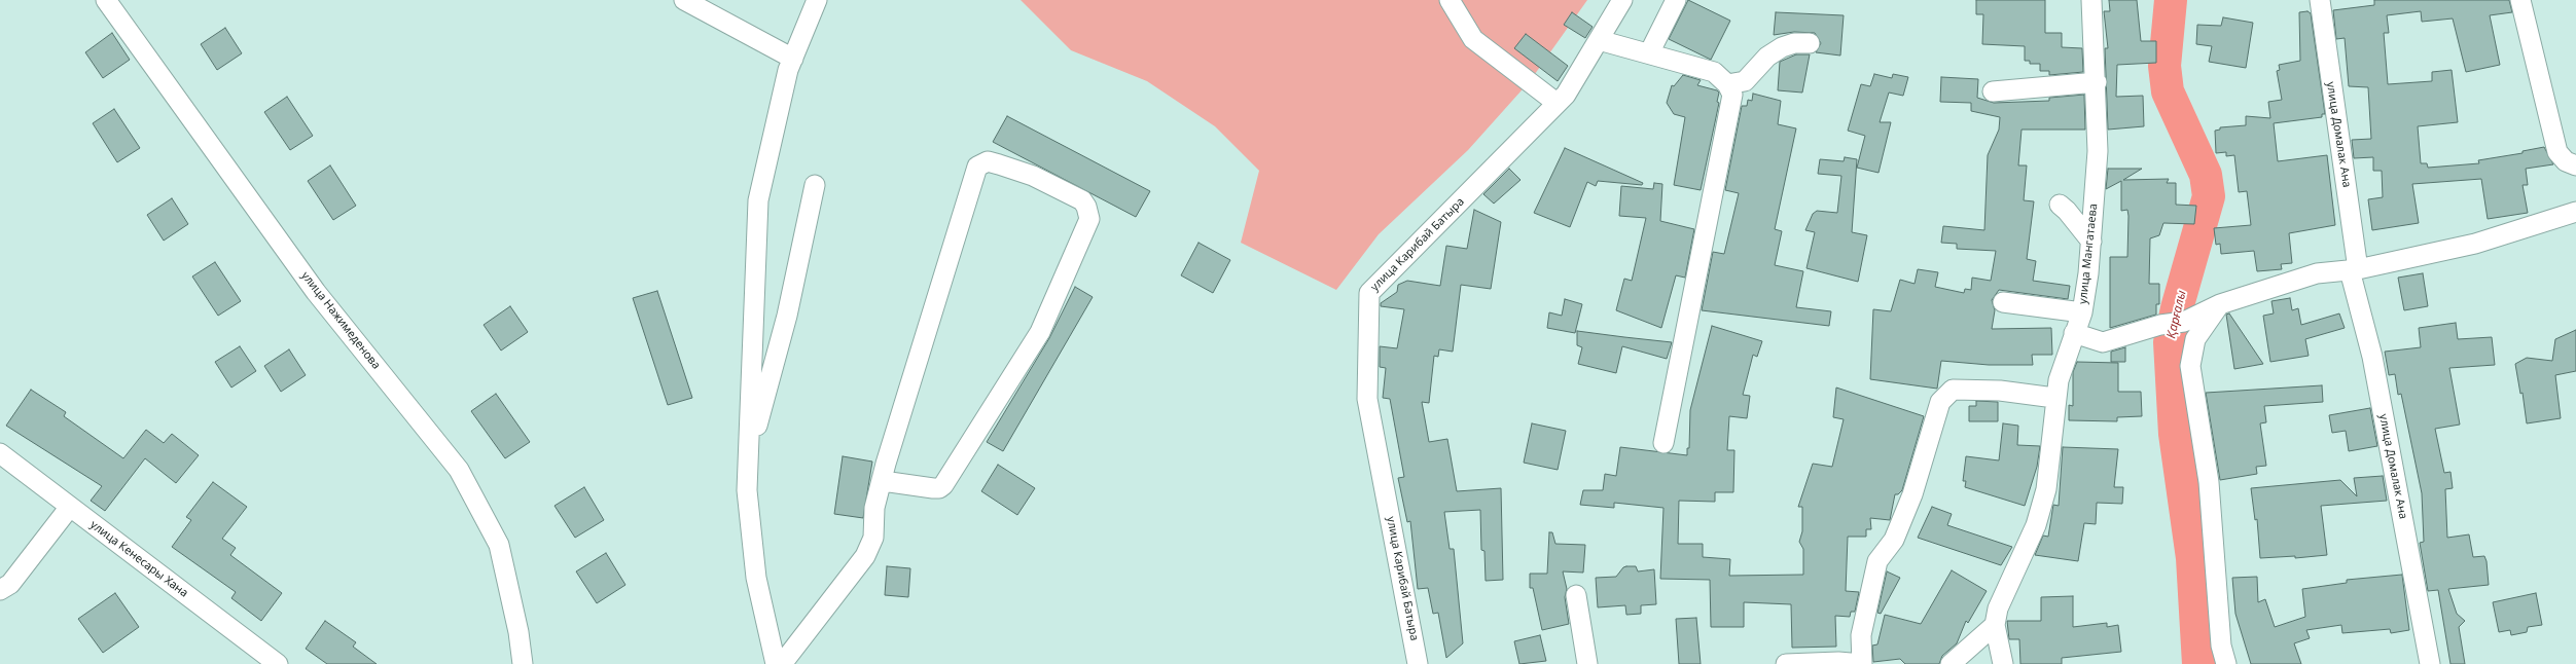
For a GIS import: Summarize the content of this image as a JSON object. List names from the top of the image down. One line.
{"streets":{"street":["улица Домалак Ана","улица Карибай Батыра","улица Мангатаева","улица Нажимеденова","улица Кенесары Хана"]},"water":["Қарғалы"]}
